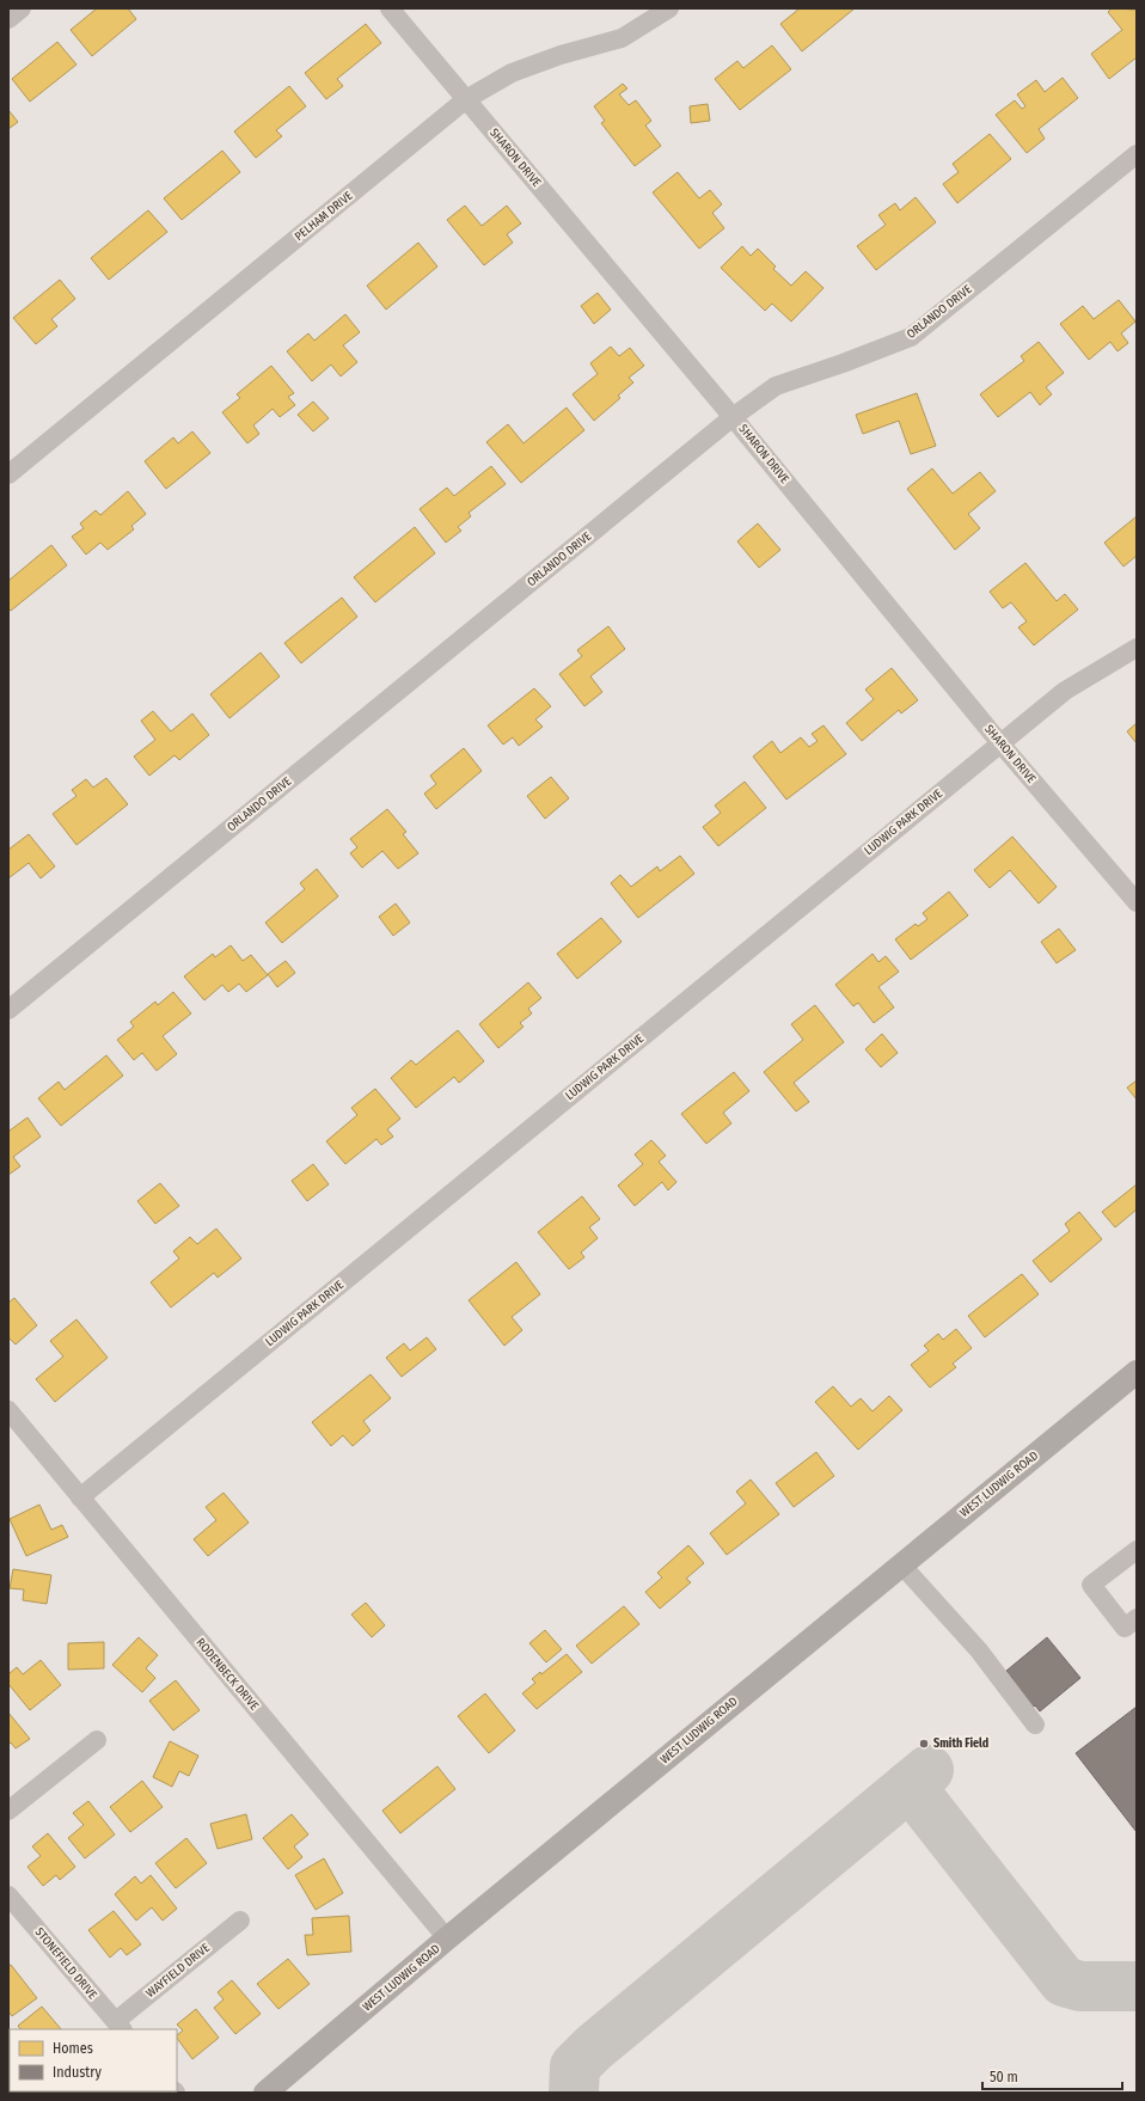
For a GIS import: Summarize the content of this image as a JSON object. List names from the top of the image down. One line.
{"streets":{"main road":["WEST LUDWIG ROAD"],"street":["SHARON DRIVE","PELHAM DRIVE","ORLANDO DRIVE","LUDWIG PARK DRIVE","RODENBECK DRIVE","STONEFIELD DRIVE","WAYFIELD DRIVE"]},"crossings":[["SHARON DRIVE","PELHAM DRIVE"],["SHARON DRIVE","ORLANDO DRIVE"],["SHARON DRIVE","LUDWIG PARK DRIVE"],["LUDWIG PARK DRIVE","RODENBECK DRIVE"],["WEST LUDWIG ROAD","RODENBECK DRIVE"],["STONEFIELD DRIVE","WAYFIELD DRIVE"]],"places":["Smith Field"],"legend":["Homes","Industry"],"scale_bar":"50 m"}
